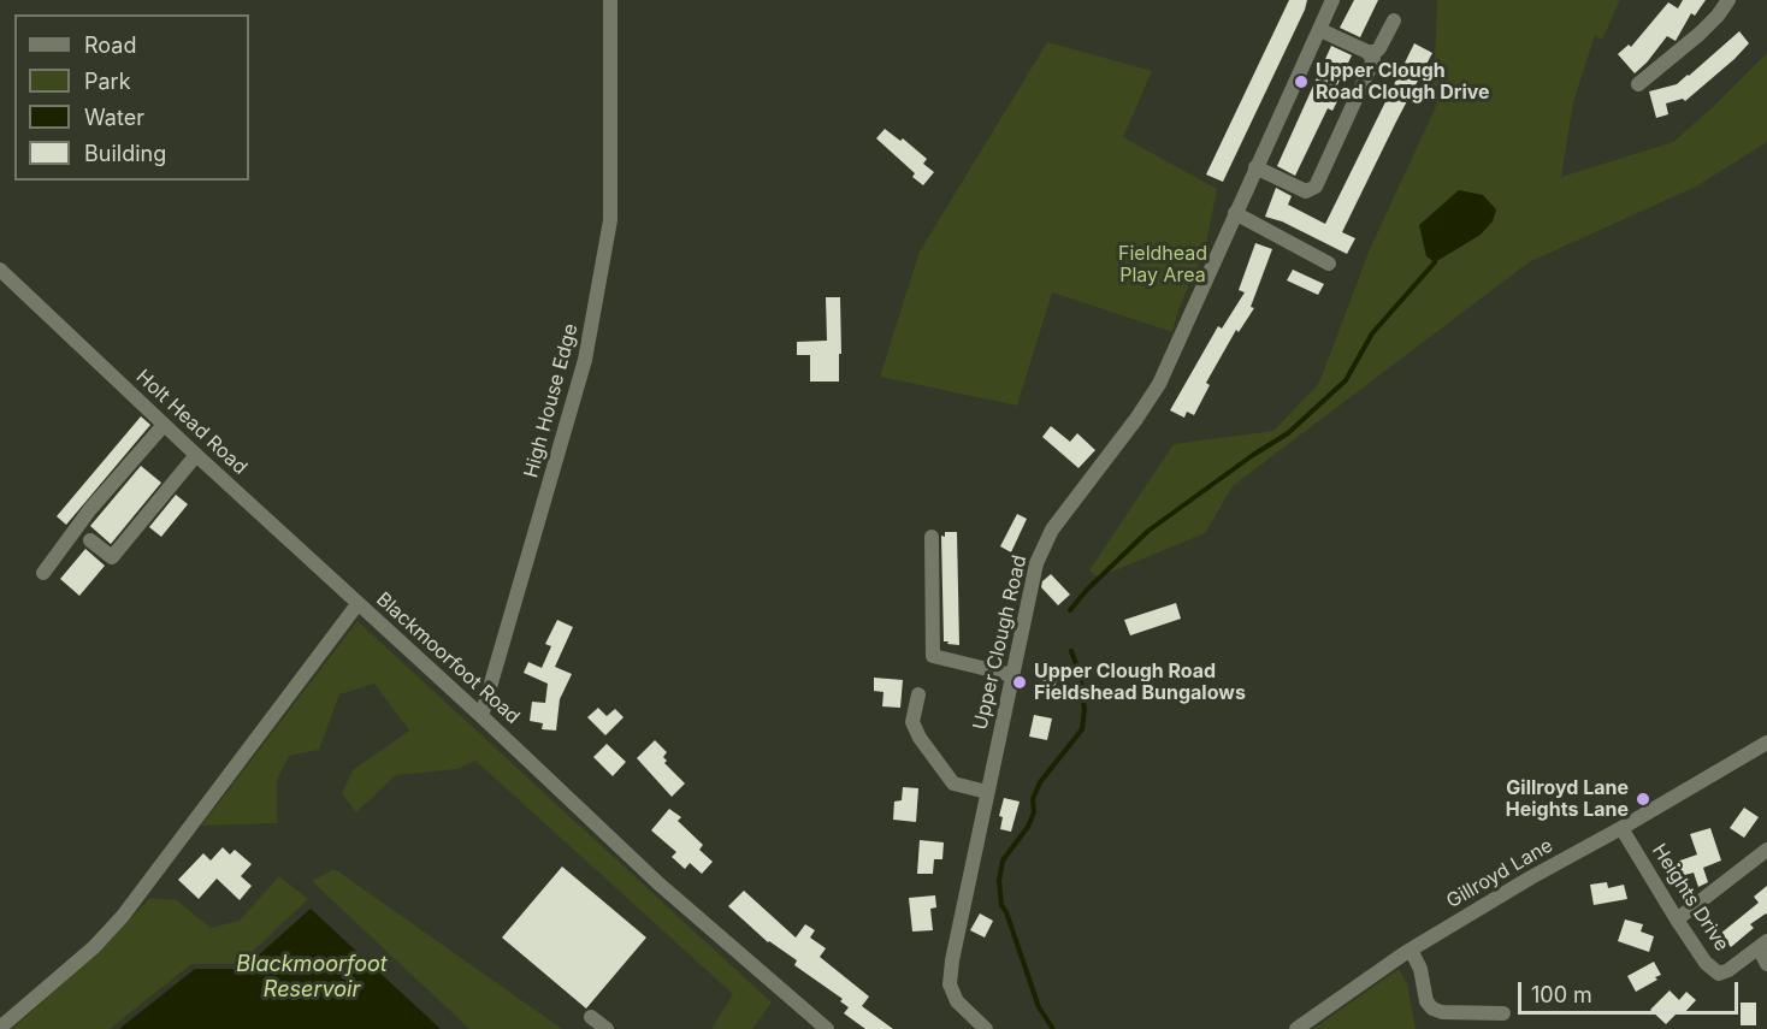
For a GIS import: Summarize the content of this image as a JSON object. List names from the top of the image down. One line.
{"streets":{"street":["High House Edge","Holt Head Road","Upper Clough Road","Blackmoorfoot Road","Gillroyd Lane","Heights Drive"]},"crossings":[["High House Edge","Blackmoorfoot Road"],["Holt Head Road","Blackmoorfoot Road"],["Gillroyd Lane","Heights Drive"]],"water":["Blackmoorfoot Reservoir"],"parks":["Fieldhead Play Area"],"places":["Upper Clough Road Clough Drive","Upper Clough Road Fieldshead Bungalows","Gillroyd Lane Heights Lane"],"legend":["Road","Park","Water","Building"],"scale_bar":"100 m"}
